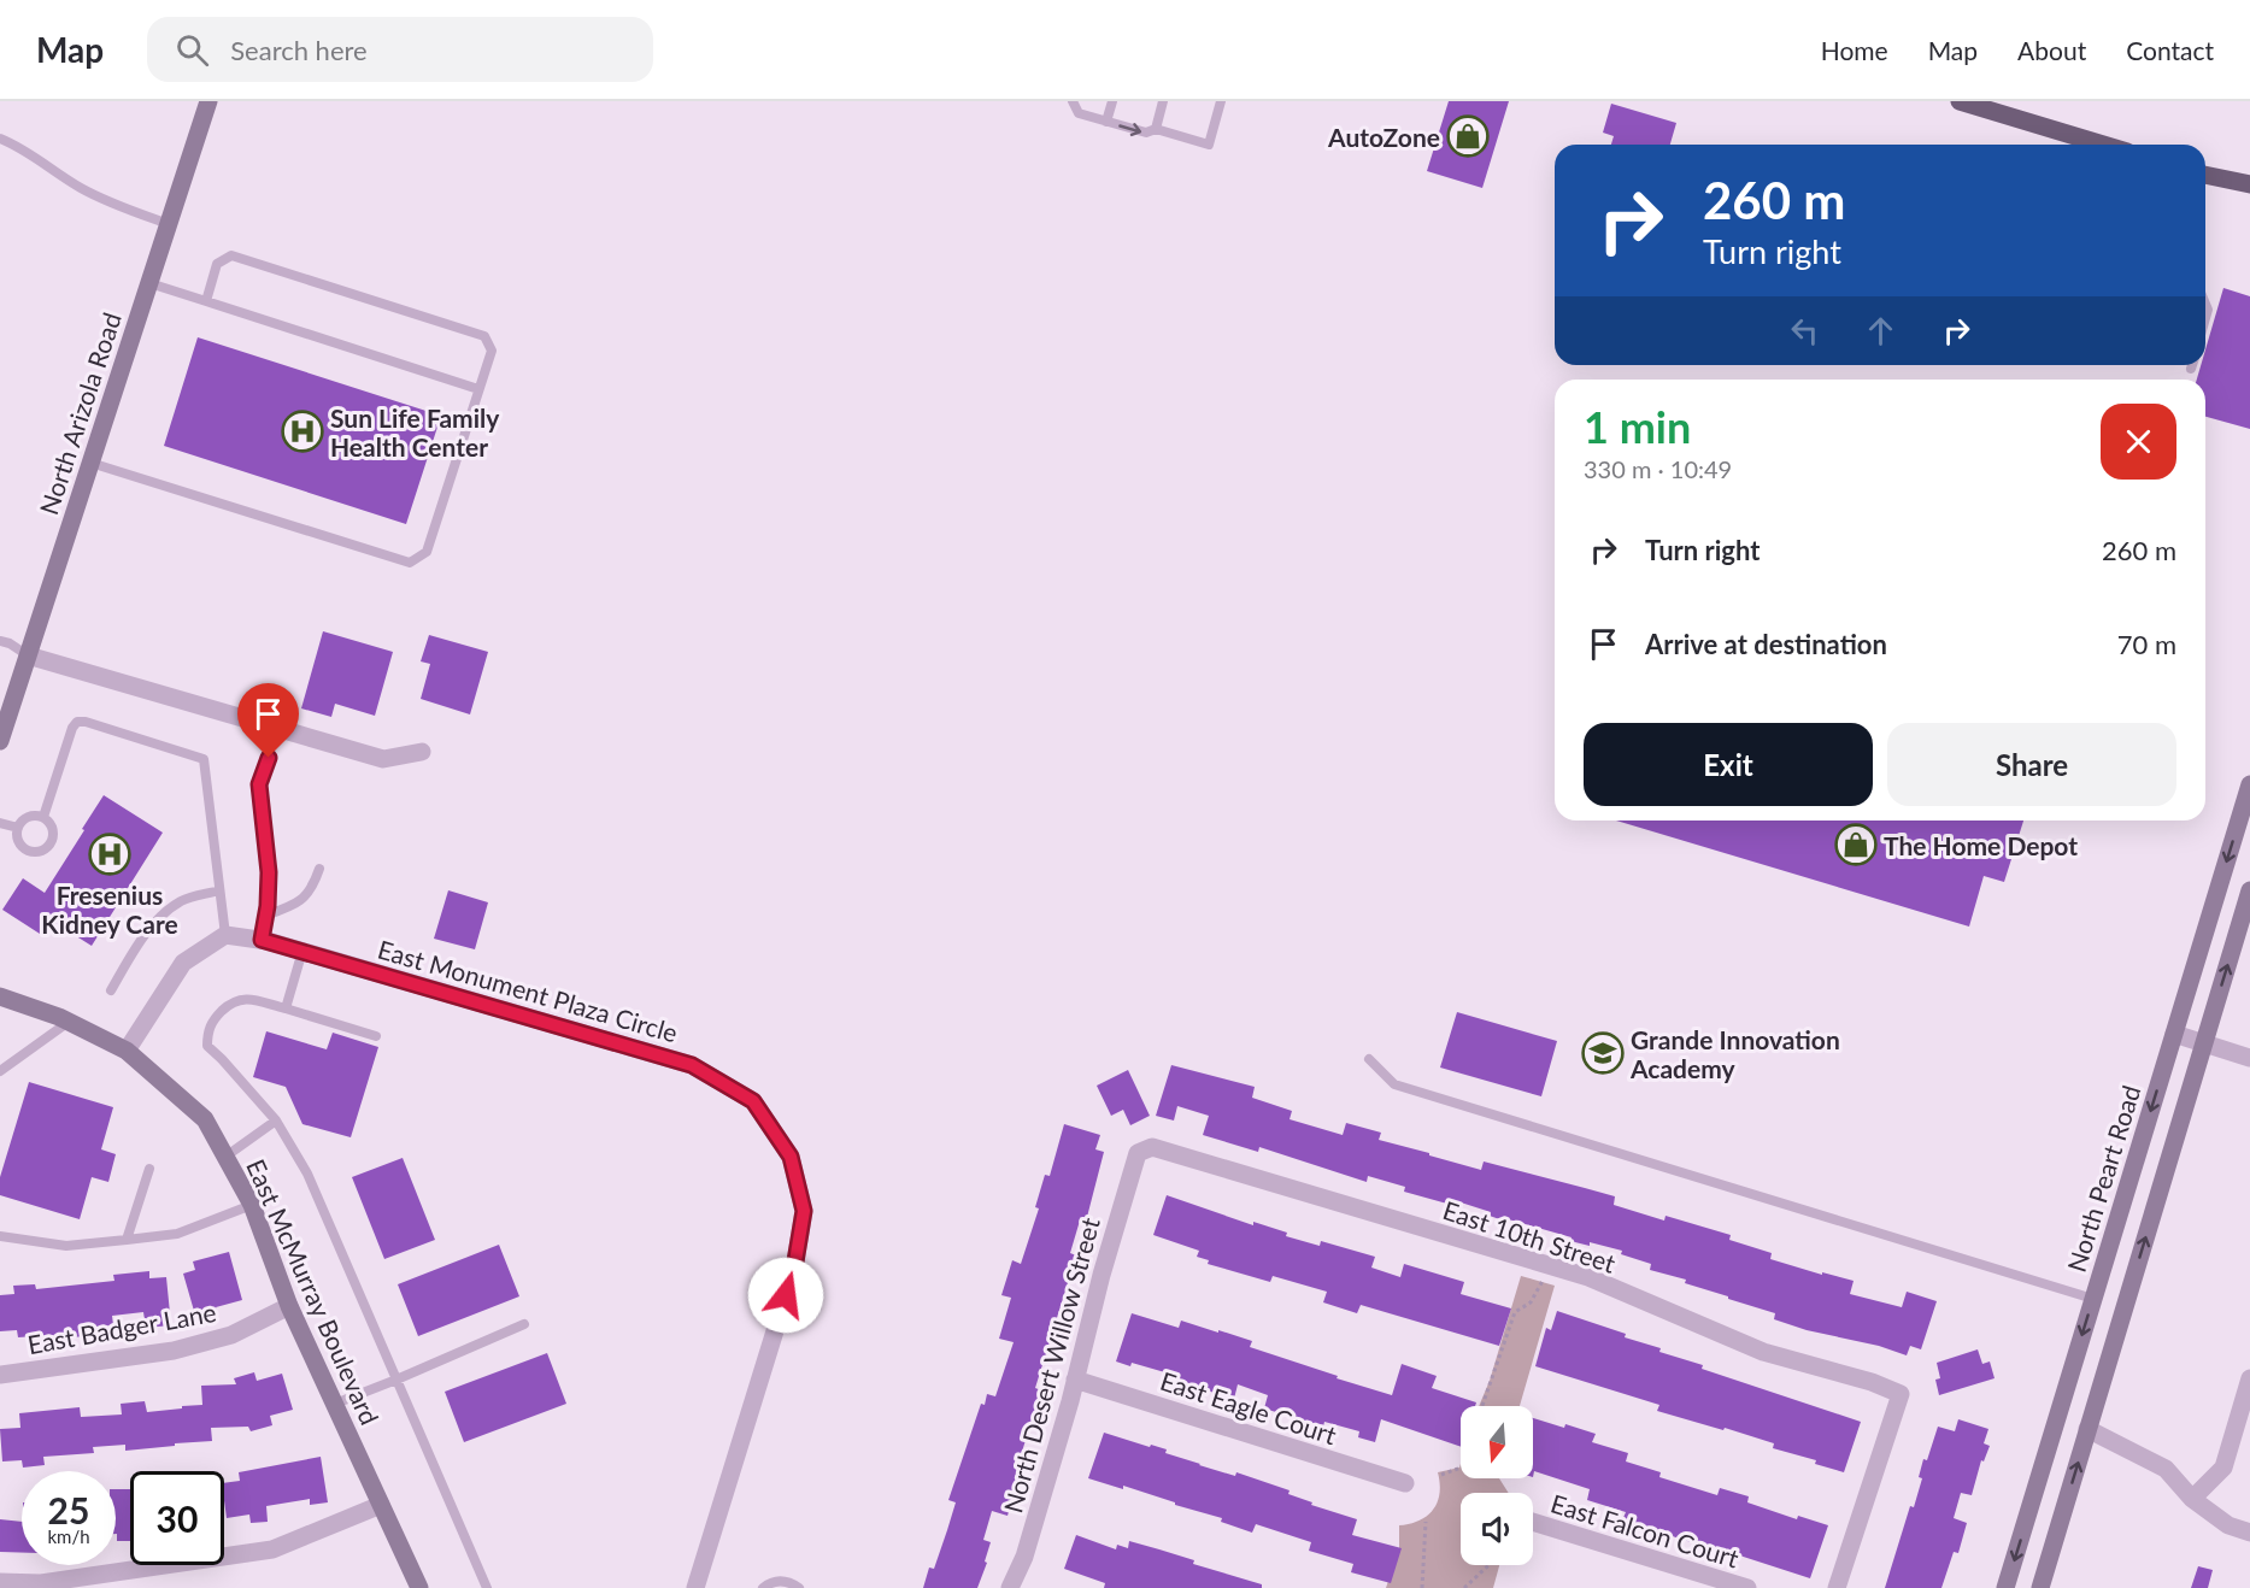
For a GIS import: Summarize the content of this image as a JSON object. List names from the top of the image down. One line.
{"streets":{"street":["North Arizola Road","East Monument Plaza Circle","North Peart Road","East 10th Street","East McMurray Boulevard","East Badger Lane","North Desert Willow Street","East Eagle Court","East Falcon Court"]},"crossings":[["East 10th Street","North Desert Willow Street"],["East McMurray Boulevard","East Badger Lane"],["North Desert Willow Street","East Eagle Court"]],"places":{"shop":["AutoZone","The Home Depot"],"hospital":["Sun Life Family Health Center","Fresenius Kidney Care"],"school or university":["Grande Innovation Academy"]},"north":"bottom","page":{"header":"Map","search":"Search here","nav":["Home","Map","About","Contact"],"turn":["260 m","Turn right"],"heading":["1 min","330 m · 10:49"],"list":[{"name":"Turn right","value":"260 m"},{"name":"Arrive at destination","value":"70 m"}],"buttons":["Exit","Share"],"speed":"25 km/h","limit":"30"}}
